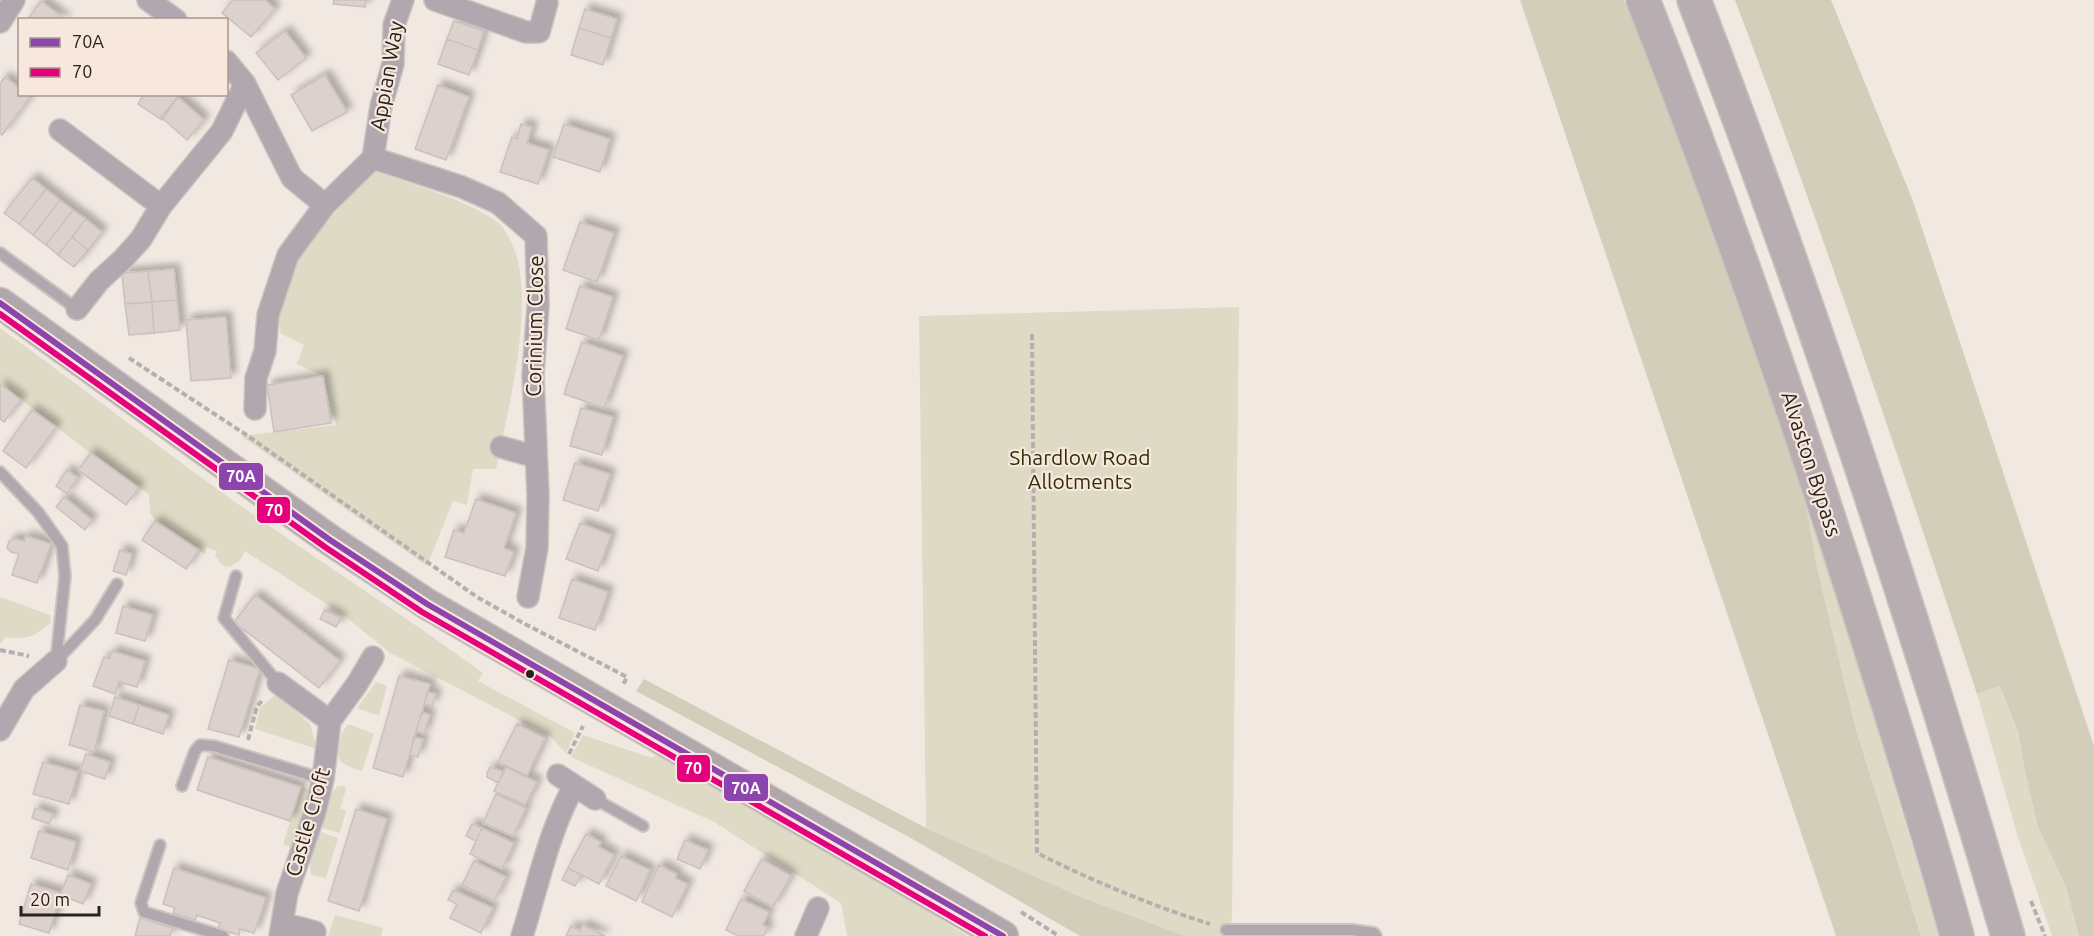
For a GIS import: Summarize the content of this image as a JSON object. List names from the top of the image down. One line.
{"streets":{"highway":["Alvaston Bypass"],"street":["Appian Way","Corinium Close","Castle Croft"]},"crossings":[["Appian Way","Corinium Close"]],"parks":["Shardlow Road Allotments"],"lines":["transit line 70A","transit line 70"],"legend":["70A","70"],"scale_bar":"20 m"}
